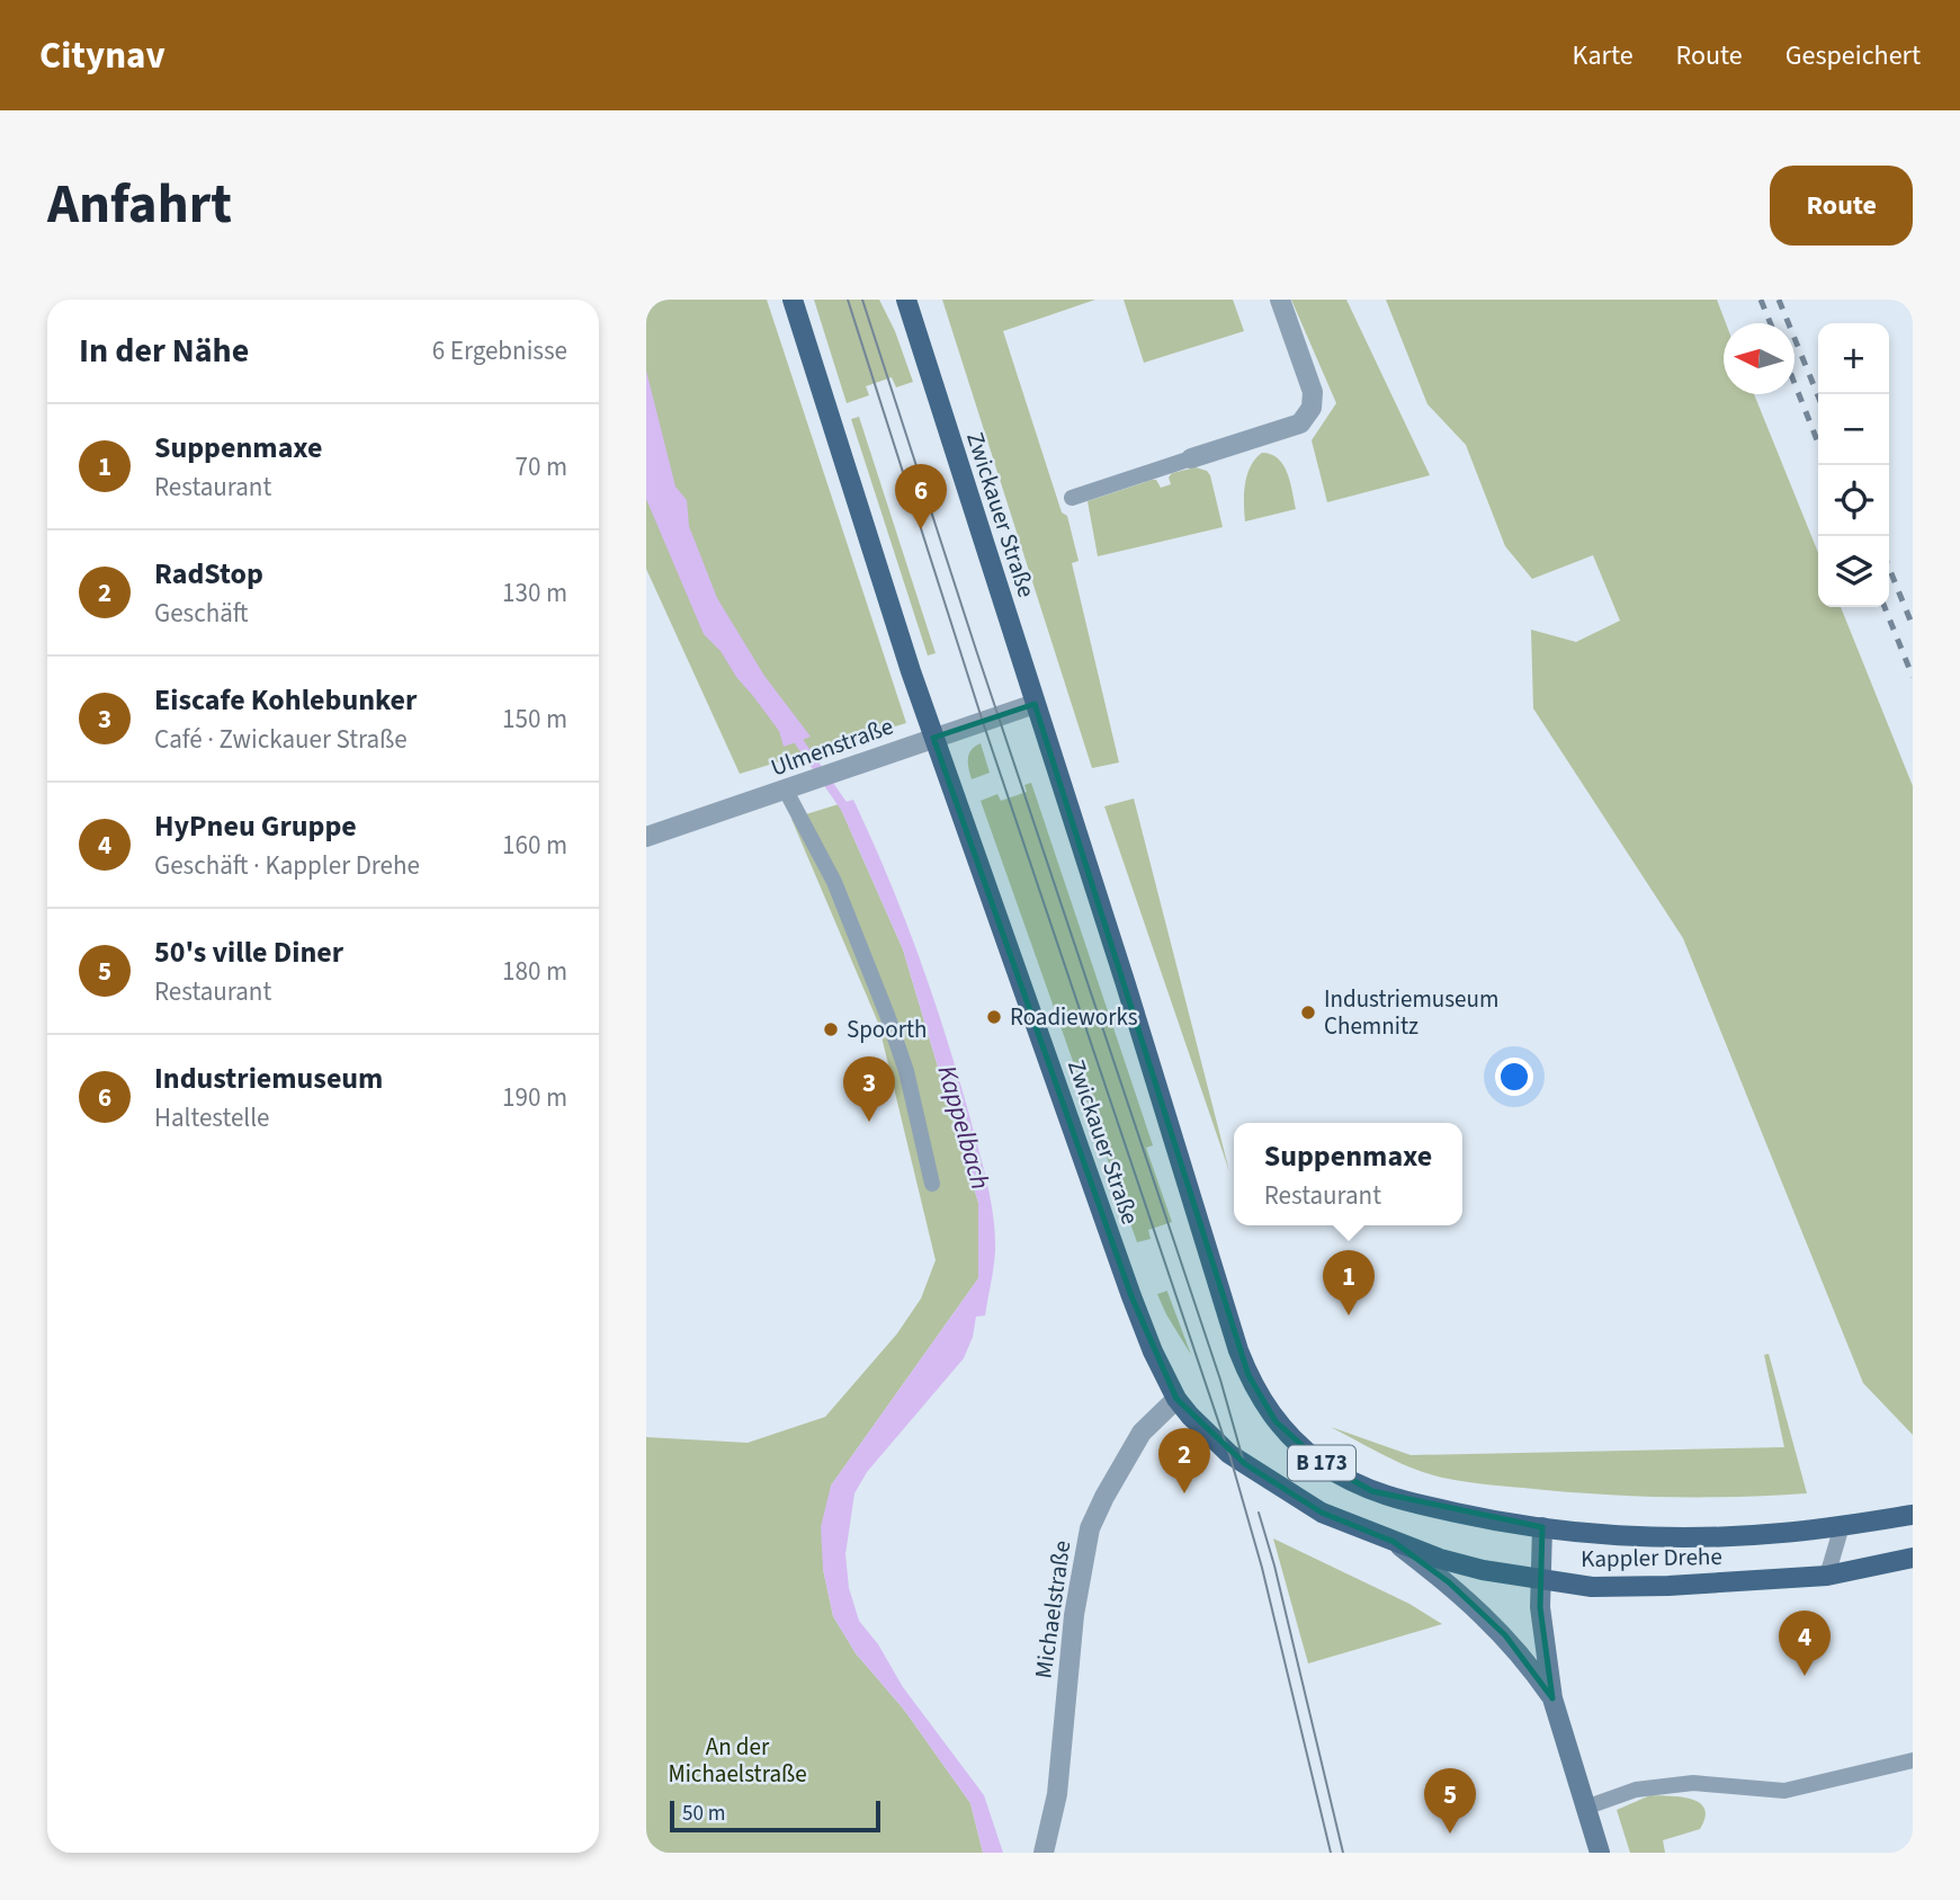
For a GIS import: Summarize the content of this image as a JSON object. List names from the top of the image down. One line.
{"streets":{"main road":["Zwickauer Straße","B 173","Kappler Drehe"],"street":["Ulmenstraße","Michaelstraße"]},"crossings":[["Zwickauer Straße","Ulmenstraße"],["Zwickauer Straße","Kappler Drehe"],["Zwickauer Straße","Michaelstraße"]],"water":["Kappelbach"],"parks":["An der Michaelstraße"],"places":["Industriemuseum Chemnitz","Roadieworks","Spoorth"],"scale_bar":"50 m","north":"left","page":{"header":"Citynav","nav":["Karte","Route","Gespeichert"],"title":"Anfahrt","buttons":"Route","heading":["In der Nähe","6 Ergebnisse"],"map_buttons":["+","−"],"list":[{"mark":"1","name":"Suppenmaxe","note":"Restaurant","value":"70 m"},{"mark":"2","name":"RadStop","note":"Geschäft","value":"130 m"},{"mark":"3","name":"Eiscafe Kohlebunker","note":"Café · Zwickauer Straße","value":"150 m"},{"mark":"4","name":"HyPneu Gruppe","note":"Geschäft · Kappler Drehe","value":"160 m"},{"mark":"5","name":"50's ville Diner","note":"Restaurant","value":"180 m"},{"mark":"6","name":"Industriemuseum","note":"Haltestelle","value":"190 m"}],"pins":["6","3","1","2","4","5"],"popup":["Suppenmaxe","Restaurant"],"scale":"50 m"}}
